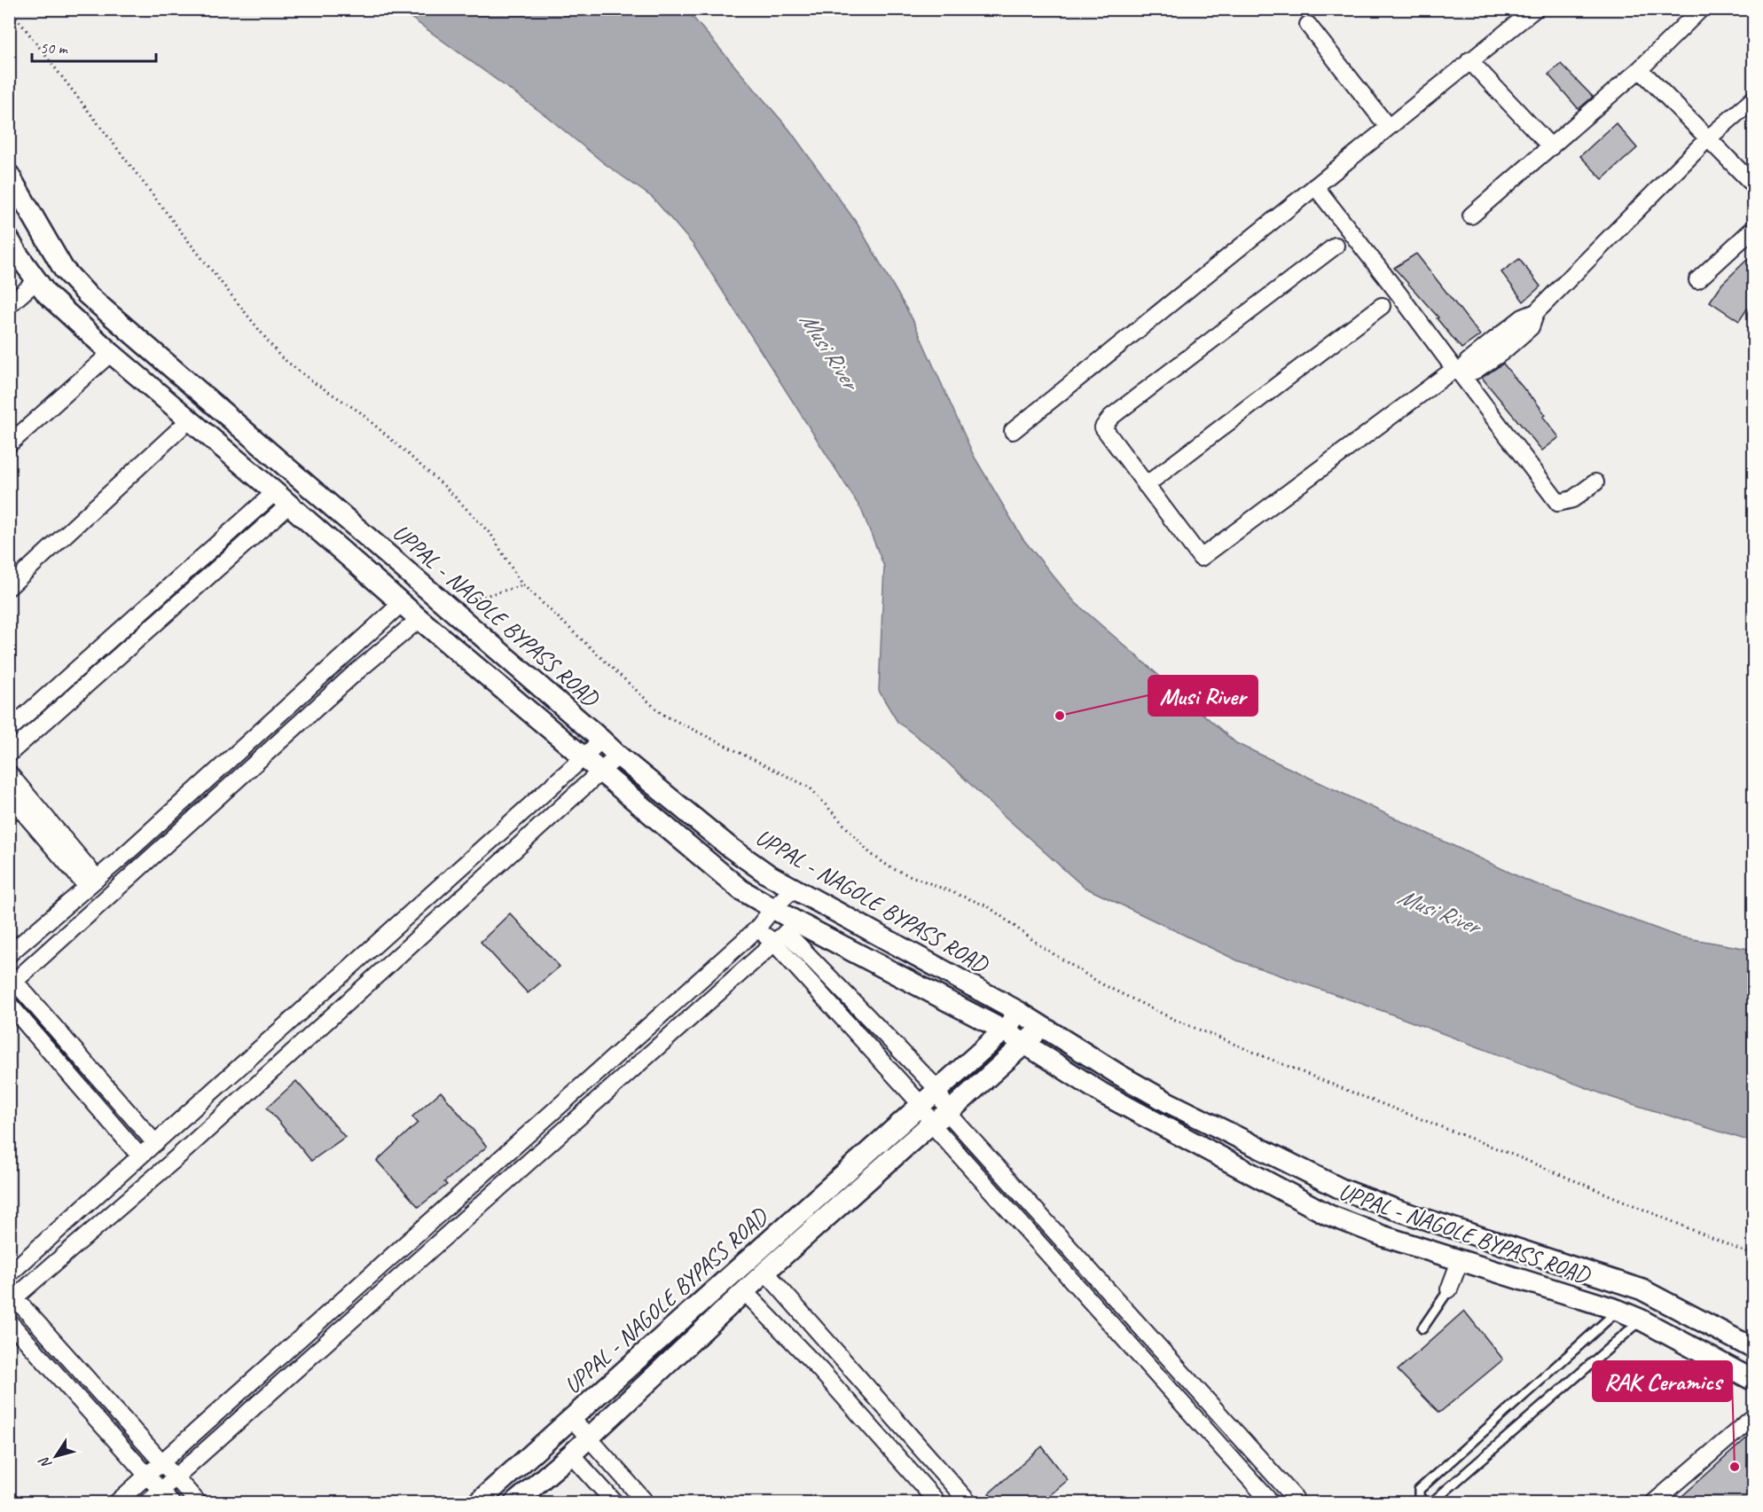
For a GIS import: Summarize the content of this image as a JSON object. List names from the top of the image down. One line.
{"streets":{"street":["UPPAL - NAGOLE BYPASS ROAD"]},"water":["Musi River"],"places":["Musi River","RAK Ceramics"],"scale_bar":"50 m","north":"bottom left"}
